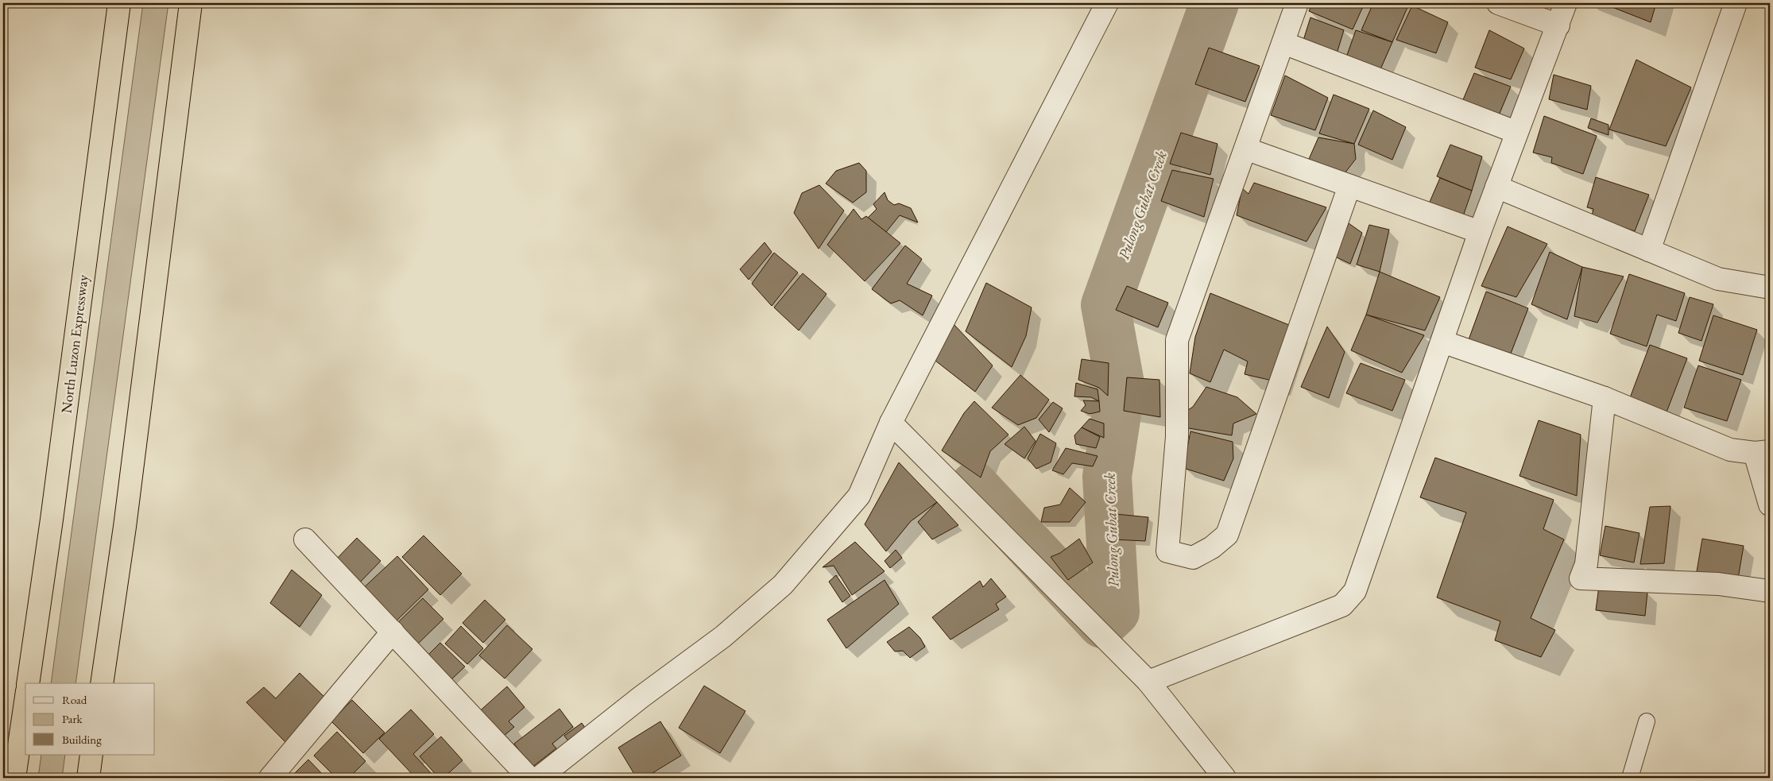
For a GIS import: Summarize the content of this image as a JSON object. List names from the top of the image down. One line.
{"streets":{"highway":["North Luzon Expressway"]},"water":["Pulong Gubat Creek"],"legend":["Road","Park","Building"]}
